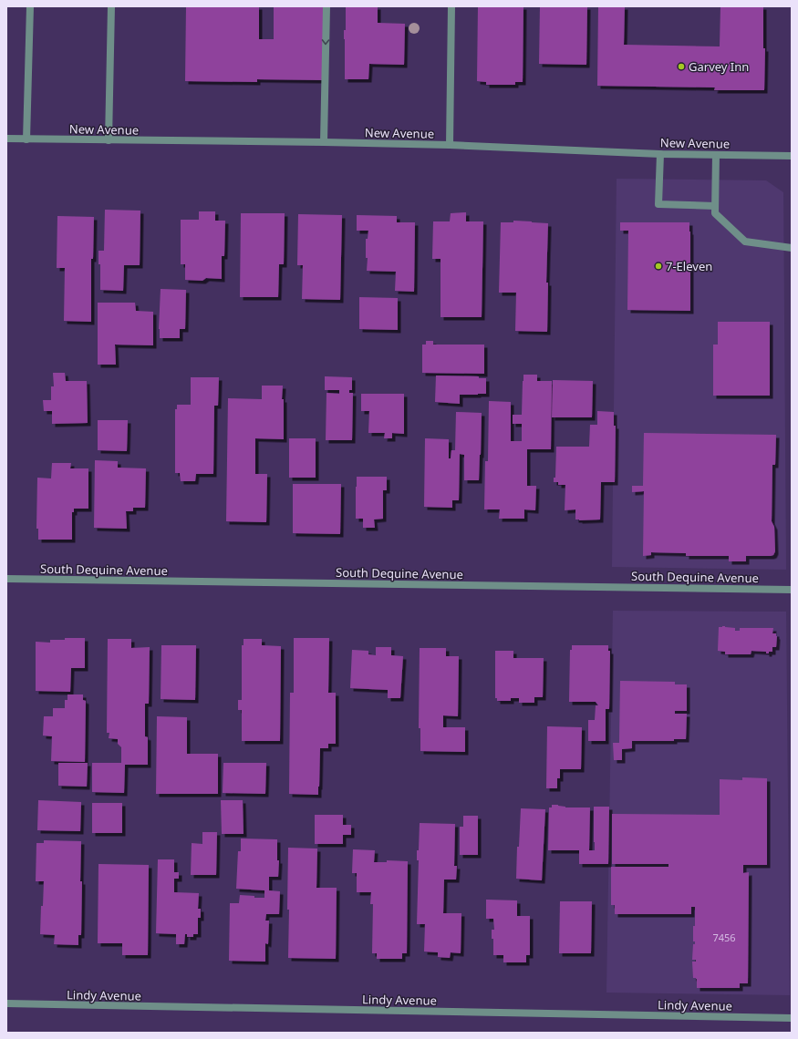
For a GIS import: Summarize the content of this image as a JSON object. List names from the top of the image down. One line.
{"streets":{"street":["New Avenue","South Dequine Avenue","Lindy Avenue"]},"places":["Garvey Inn","7-Eleven"],"house_numbers":["7456"]}
